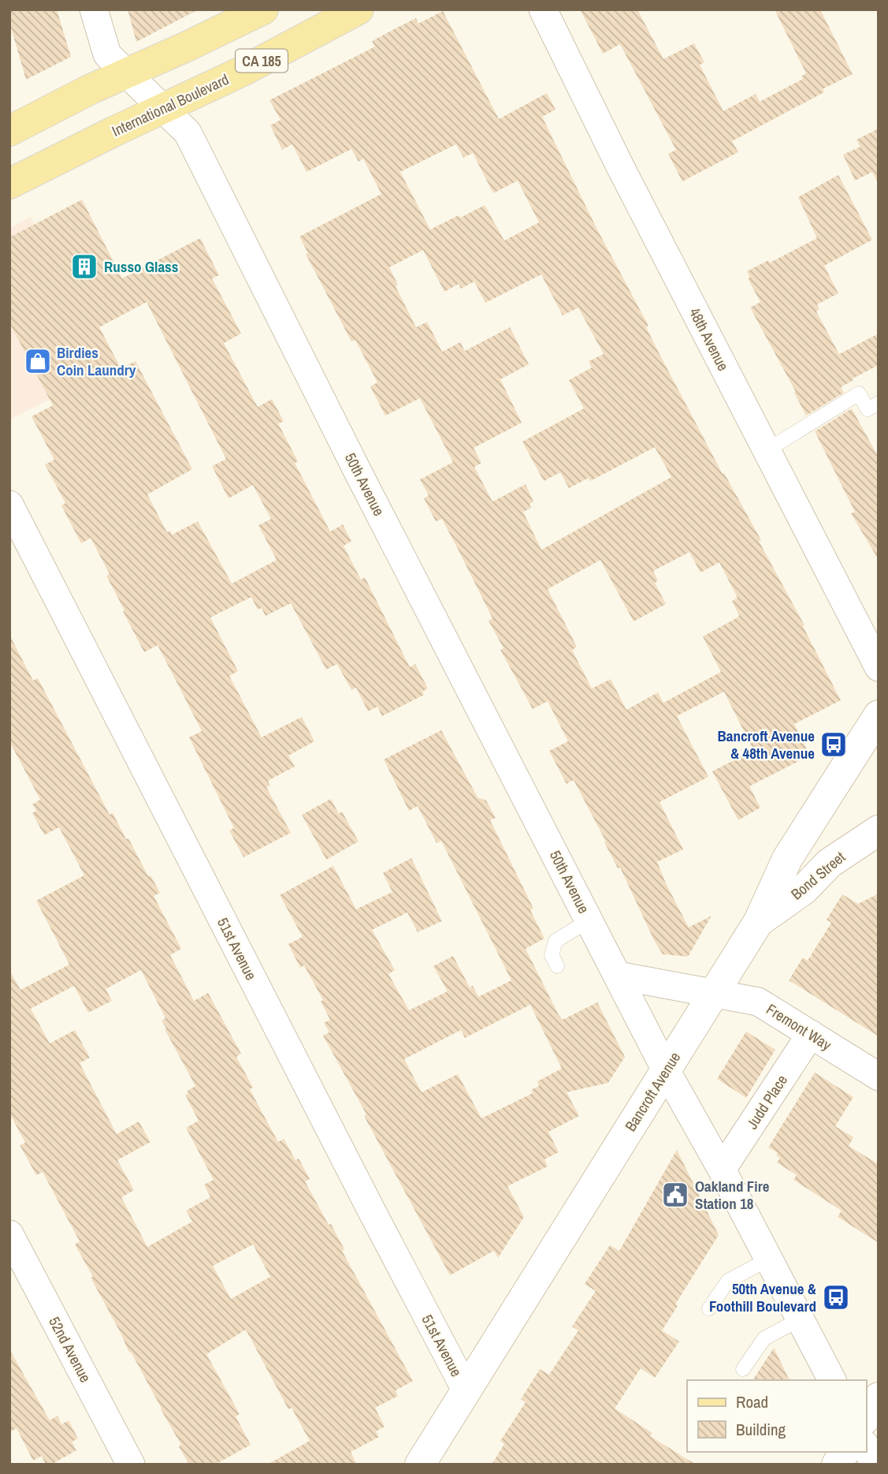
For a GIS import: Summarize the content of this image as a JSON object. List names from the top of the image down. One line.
{"streets":{"main road":["CA 185","International Boulevard"],"street":["48th Avenue","50th Avenue","Bond Street","51st Avenue","Fremont Way","Bancroft Avenue","Judd Place","52nd Avenue"]},"crossings":[["International Boulevard","50th Avenue"],["50th Avenue","Bancroft Avenue"],["50th Avenue","Judd Place"],["Bond Street","Bancroft Avenue"],["51st Avenue","Bancroft Avenue"],["Fremont Way","Bancroft Avenue"],["Fremont Way","Judd Place"]],"places":{"building":["Russo Glass"],"shop":["Birdies Coin Laundry"],"bus stop":["Bancroft Avenue & 48th Avenue","50th Avenue & Foothill Boulevard"],"public building":["Oakland Fire Station 18"]},"legend":["Road","Building"]}
